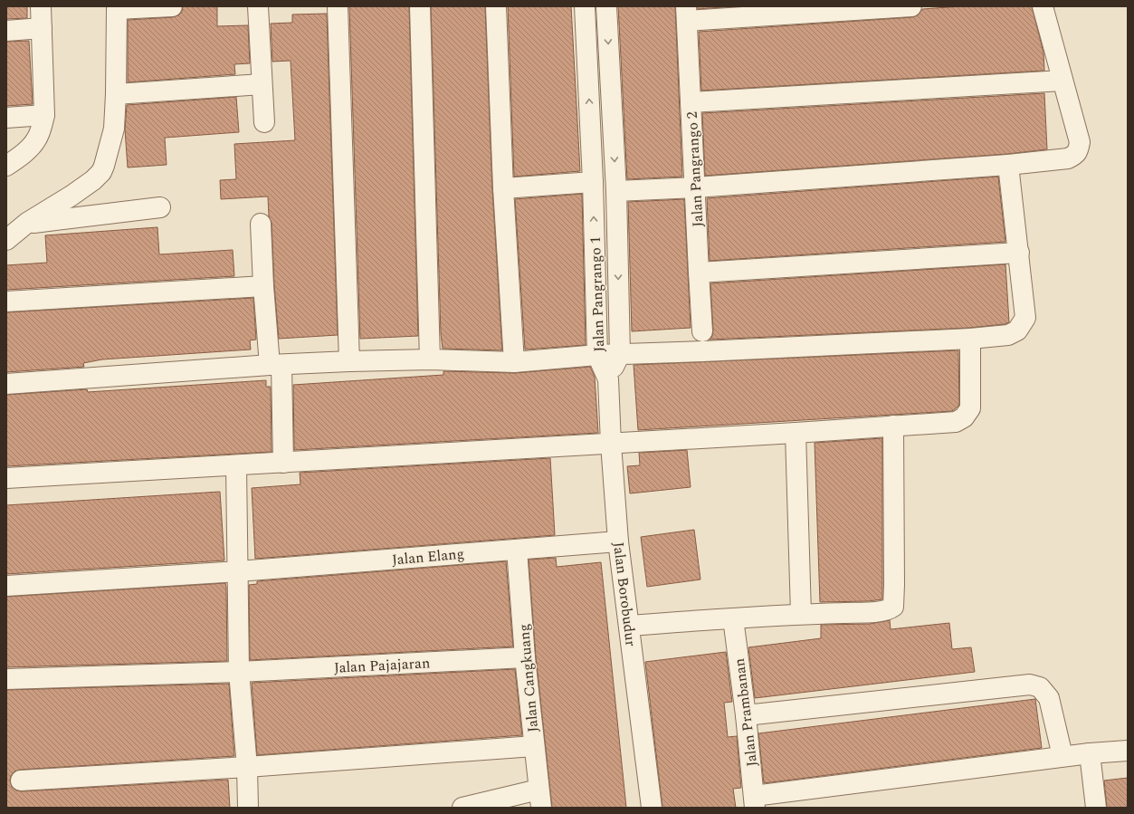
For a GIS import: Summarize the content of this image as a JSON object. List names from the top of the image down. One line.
{"streets":{"street":["Jalan Pangrango 2","Jalan Pangrango 1","Jalan Elang","Jalan Borobudur","Jalan Pajajaran","Jalan Cangkuang","Jalan Prambanan"]},"crossings":[["Jalan Pangrango 1","Jalan Borobudur"],["Jalan Elang","Jalan Borobudur"],["Jalan Elang","Jalan Cangkuang"],["Jalan Pajajaran","Jalan Cangkuang"]]}
